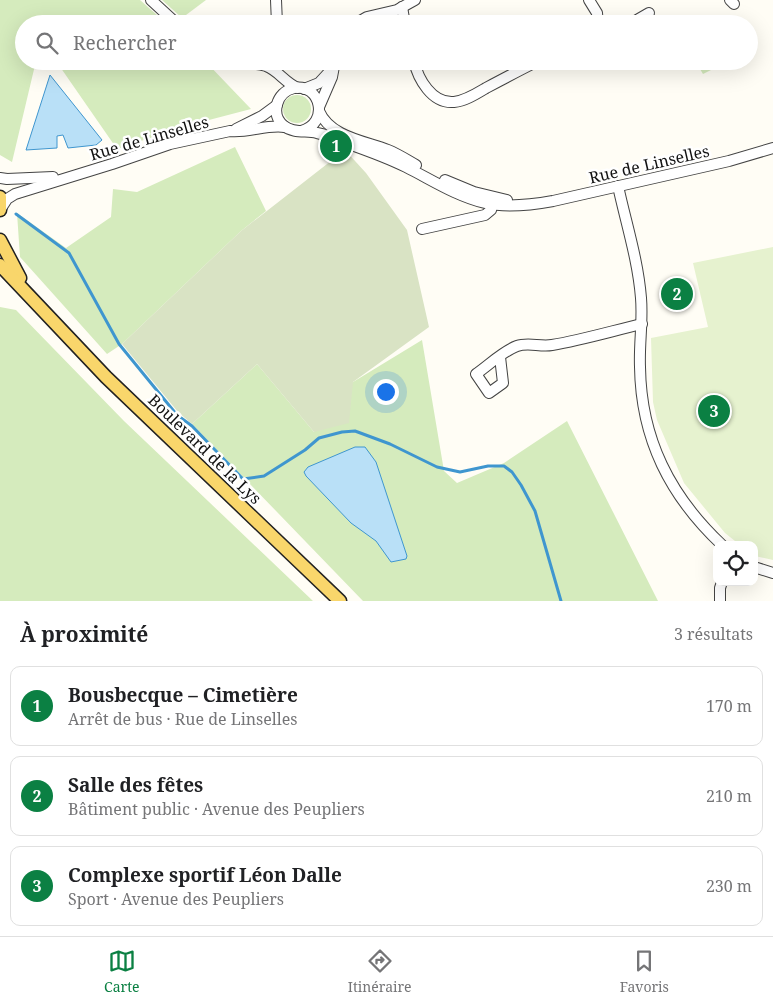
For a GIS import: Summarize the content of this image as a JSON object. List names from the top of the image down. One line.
{"streets":{"main road":["Boulevard de la Lys"],"street":["Rue de Linselles"]},"page":{"search":"Rechercher","pins":["1","2","3"],"heading":["À proximité","3 résultats"],"list":[{"mark":"1","name":"Bousbecque – Cimetière","note":"Arrêt de bus · Rue de Linselles","value":"170 m"},{"mark":"2","name":"Salle des fêtes","note":"Bâtiment public · Avenue des Peupliers","value":"210 m"},{"mark":"3","name":"Complexe sportif Léon Dalle","note":"Sport · Avenue des Peupliers","value":"230 m"}],"nav":["Carte","Itinéraire","Favoris"]}}
